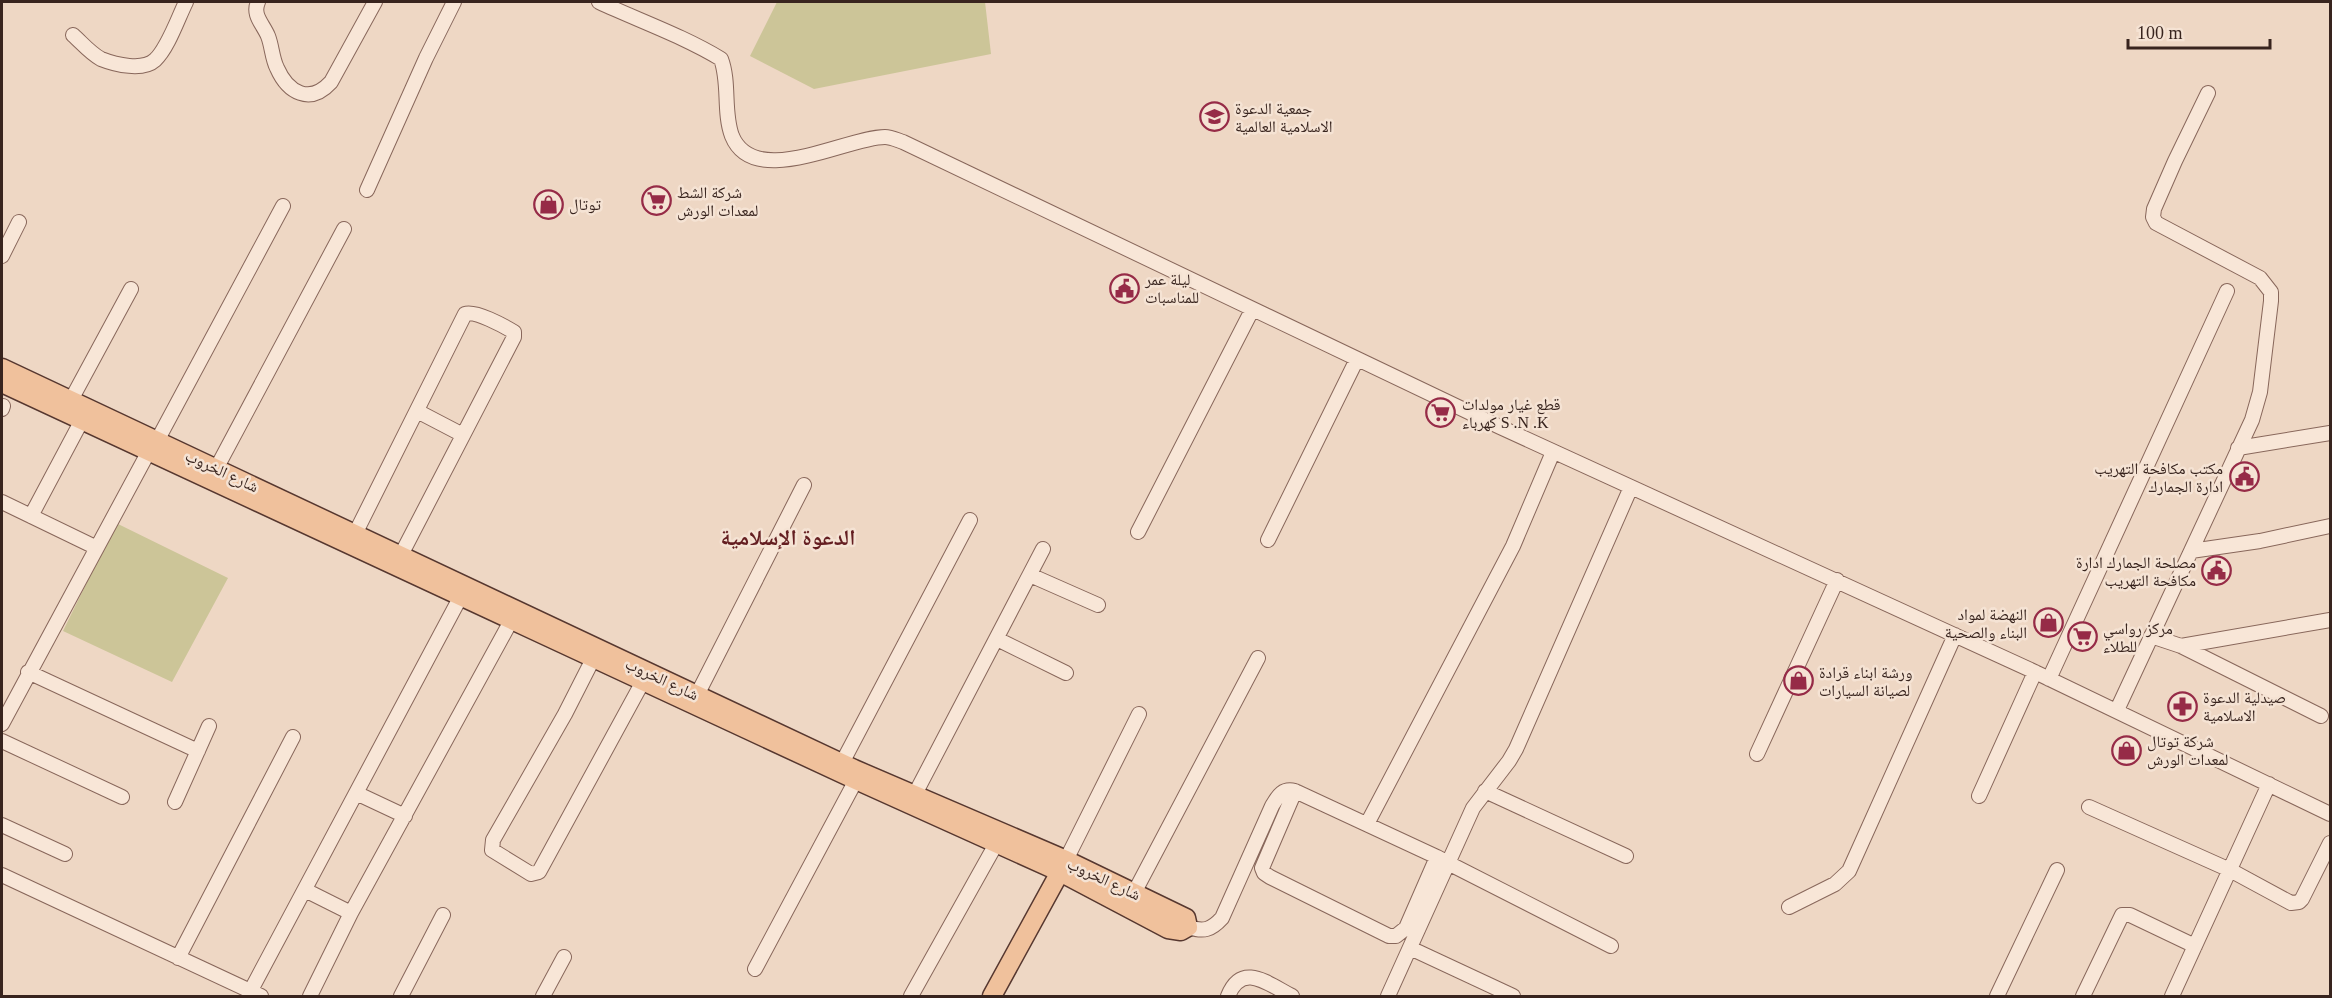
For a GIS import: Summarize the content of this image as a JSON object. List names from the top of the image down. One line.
{"streets":{"main road":["شارع الخروب"]},"districts":["الدعوة الإسلامية"],"places":{"school or university":["جمعية الدعوة الاسلامية العالمية"],"supermarket":["شركة الشط لمعدات الورش","قطع غيار مولدات كهرباء S .N .K","مركز رواسي للطلاء"],"shop":["توتال","النهضة لمواد البناء والصحية","ورشة ابناء قرادة لصيانة السيارات","شركة توتال لمعدات الورش"],"public building":["ليلة عمر للمناسبات","مكتب مكافحة التهريب ادارة الجمارك","مصلحة الجمارك ادارة مكافحة التهريب"],"pharmacy":["صيدلية الدعوة الاسلامية"]},"scale_bar":"100 m"}
